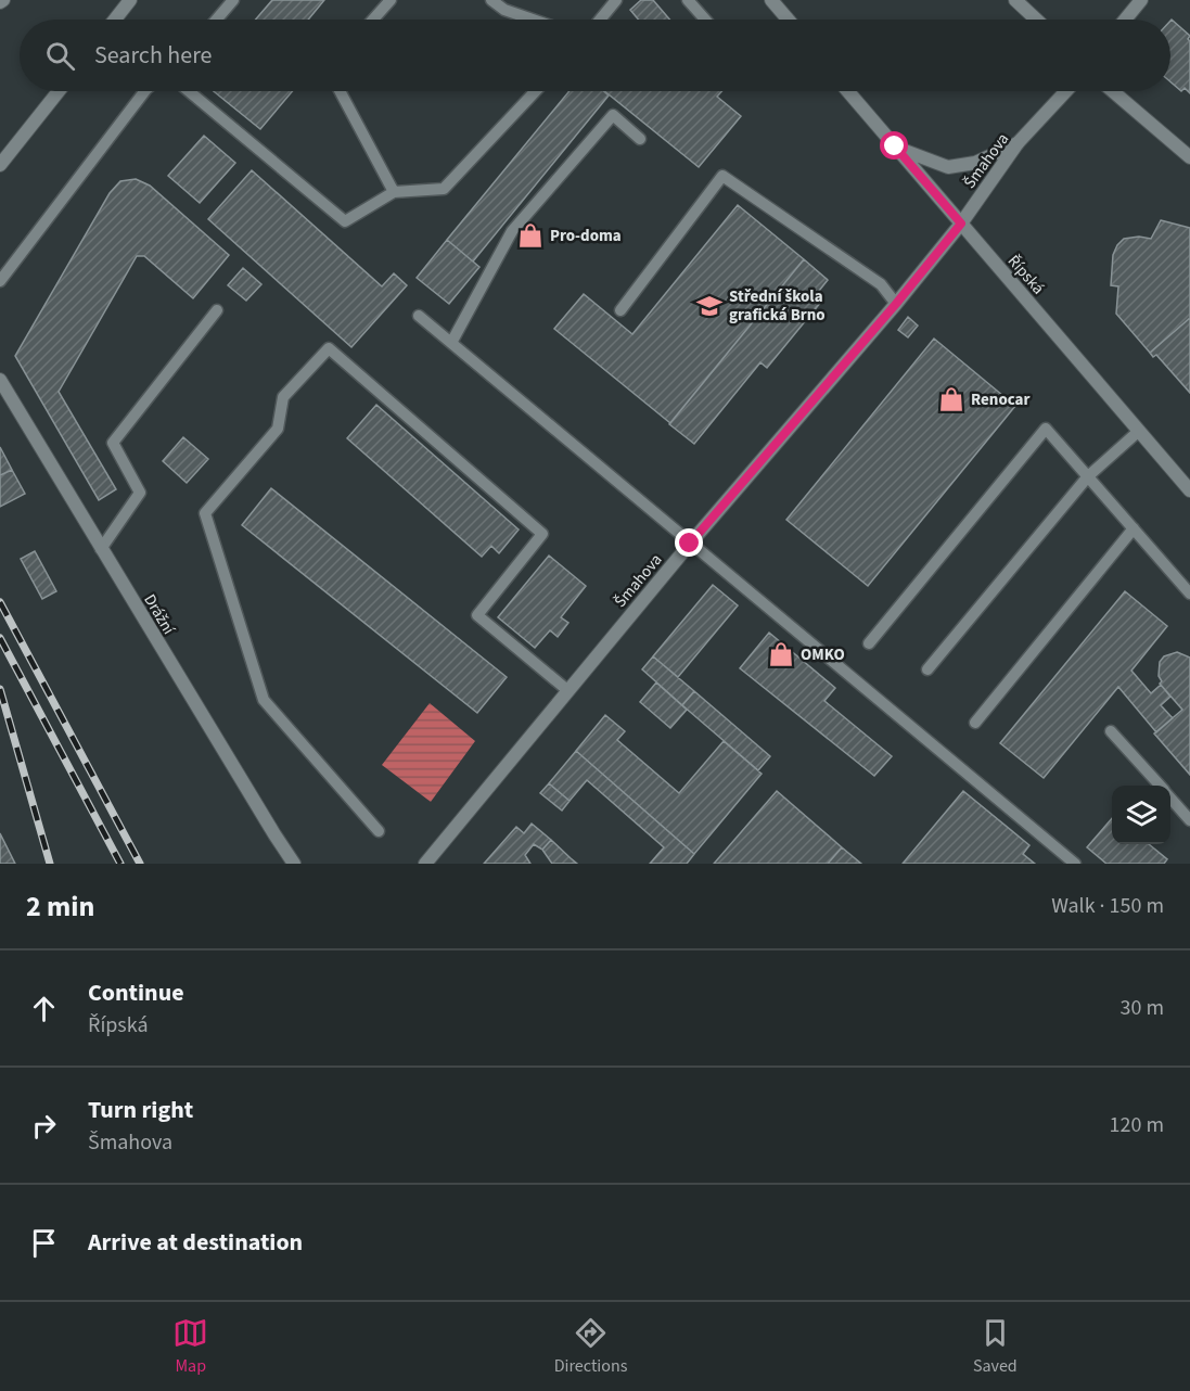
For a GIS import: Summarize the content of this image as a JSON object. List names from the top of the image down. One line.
{"streets":{"street":["Šmahova","Řípská","Drážní"]},"crossings":[["Šmahova","Řípská"]],"places":{"shop":["Pro-doma","Renocar","OMKO"],"school or university":["Střední škola grafická Brno"]},"page":{"search":"Search here","heading":["2 min","Walk · 150 m"],"list":[["Continue","Řípská","30 m"],["Turn right","Šmahova","120 m"],"Arrive at destination"],"nav":["Map","Directions","Saved"]}}
